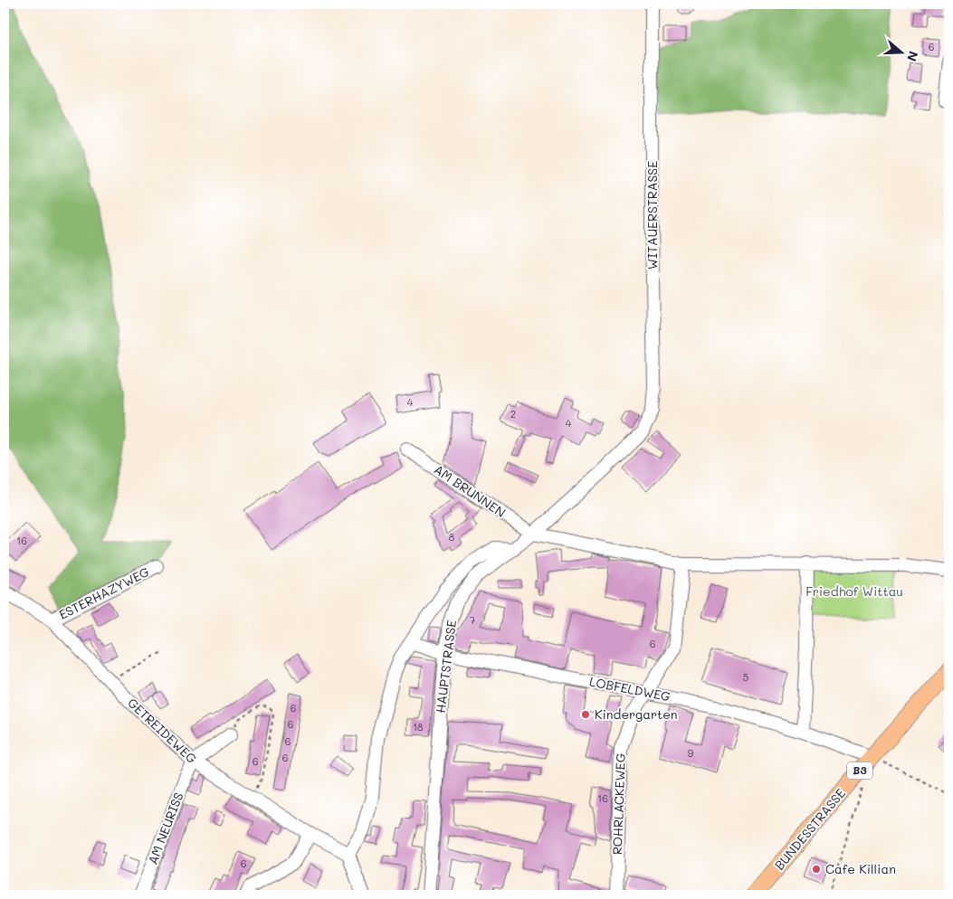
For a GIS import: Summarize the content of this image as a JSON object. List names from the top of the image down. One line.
{"streets":{"main road":["B3","BUNDESSTRASSE"],"street":["WITAUERSTRASSE","AM BRUNNEN","ESTERHAZYWEG","HAUPTSTRASSE","LOBFELDWEG","GETREIDEWEG","ROHRLACKEWEG","AM NEURISS"]},"crossings":[["WITAUERSTRASSE","HAUPTSTRASSE"],["AM BRUNNEN","HAUPTSTRASSE"],["ESTERHAZYWEG","GETREIDEWEG"],["HAUPTSTRASSE","LOBFELDWEG"],["LOBFELDWEG","ROHRLACKEWEG"],["LOBFELDWEG","BUNDESSTRASSE"],["GETREIDEWEG","AM NEURISS"]],"parks":["Friedhof Wittau"],"places":["Kindergarten","Cafe Killian"],"house_numbers":["6","4","2","4","8","16","7","6","5","6","6","18","6","9","6","6","16","6"],"north":"right"}
